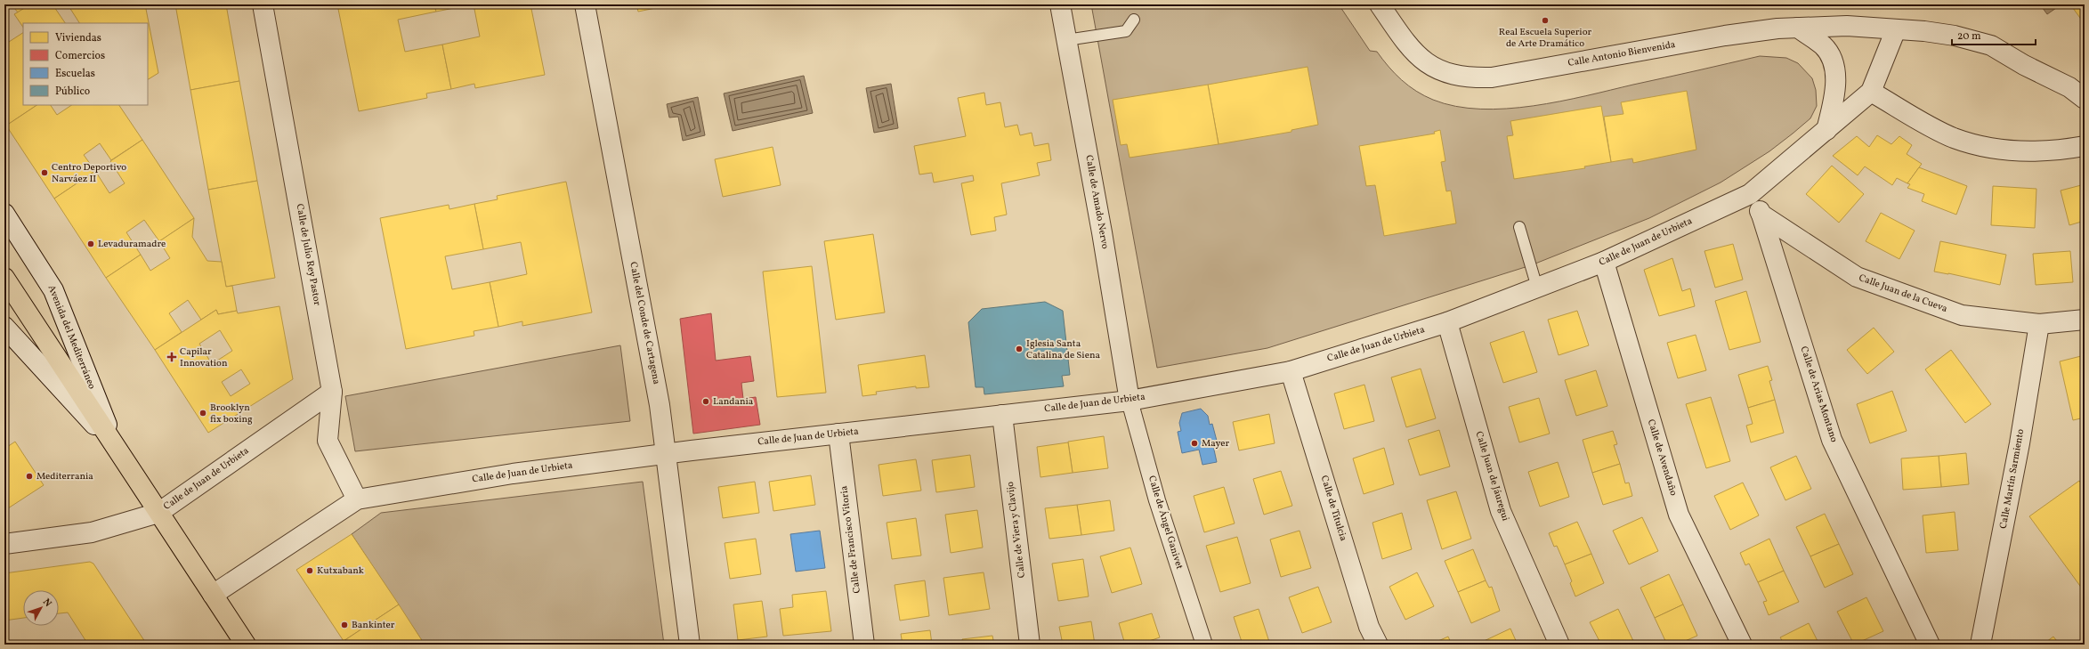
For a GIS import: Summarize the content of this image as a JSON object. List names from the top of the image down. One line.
{"streets":{"main road":["Avenida del Mediterráneo"],"street":["Calle Antonio Bienvenida","Calle de Amado Nervo","Calle de Juan de Urbieta","Calle de Julio Rey Pastor","Calle Juan de la Cueva","Calle del Conde de Cartagena","Calle de Arias Montano","Calle de Avendaño","Calle Juan de Jáuregui","Calle Martín Sarmiento","Calle de Titulcia","Calle de Ángel Ganivet","Calle de Viera y Clavijo","Calle de Francisco Vitoria"]},"crossings":[["Calle Antonio Bienvenida","Calle de Juan de Urbieta"],["Calle de Amado Nervo","Calle de Juan de Urbieta"],["Calle de Amado Nervo","Calle de Ángel Ganivet"],["Calle de Juan de Urbieta","Calle de Julio Rey Pastor"],["Calle de Juan de Urbieta","Calle Juan de la Cueva"],["Calle de Juan de Urbieta","Calle del Conde de Cartagena"],["Calle de Juan de Urbieta","Avenida del Mediterráneo"],["Calle de Juan de Urbieta","Calle de Avendaño"],["Calle de Juan de Urbieta","Calle Juan de Jáuregui"],["Calle de Juan de Urbieta","Calle de Titulcia"],["Calle de Juan de Urbieta","Calle de Ángel Ganivet"],["Calle de Juan de Urbieta","Calle de Viera y Clavijo"],["Calle de Juan de Urbieta","Calle de Francisco Vitoria"],["Calle Juan de la Cueva","Calle de Arias Montano"],["Calle Juan de la Cueva","Calle Martín Sarmiento"]],"places":{"other":["Real Escuela Superior de Arte Dramático","Centro Deportivo Narváez II","Levaduramadre","Iglesia Santa Catalina de Siena","Landania","Brooklyn fix boxing","Mayer","Mediterrania","Kutxabank","Bankinter"],"health":["Capilar Innovation"]},"legend":["Viviendas","Comercios","Escuelas","Público"],"scale_bar":"20 m","north":"top right"}
